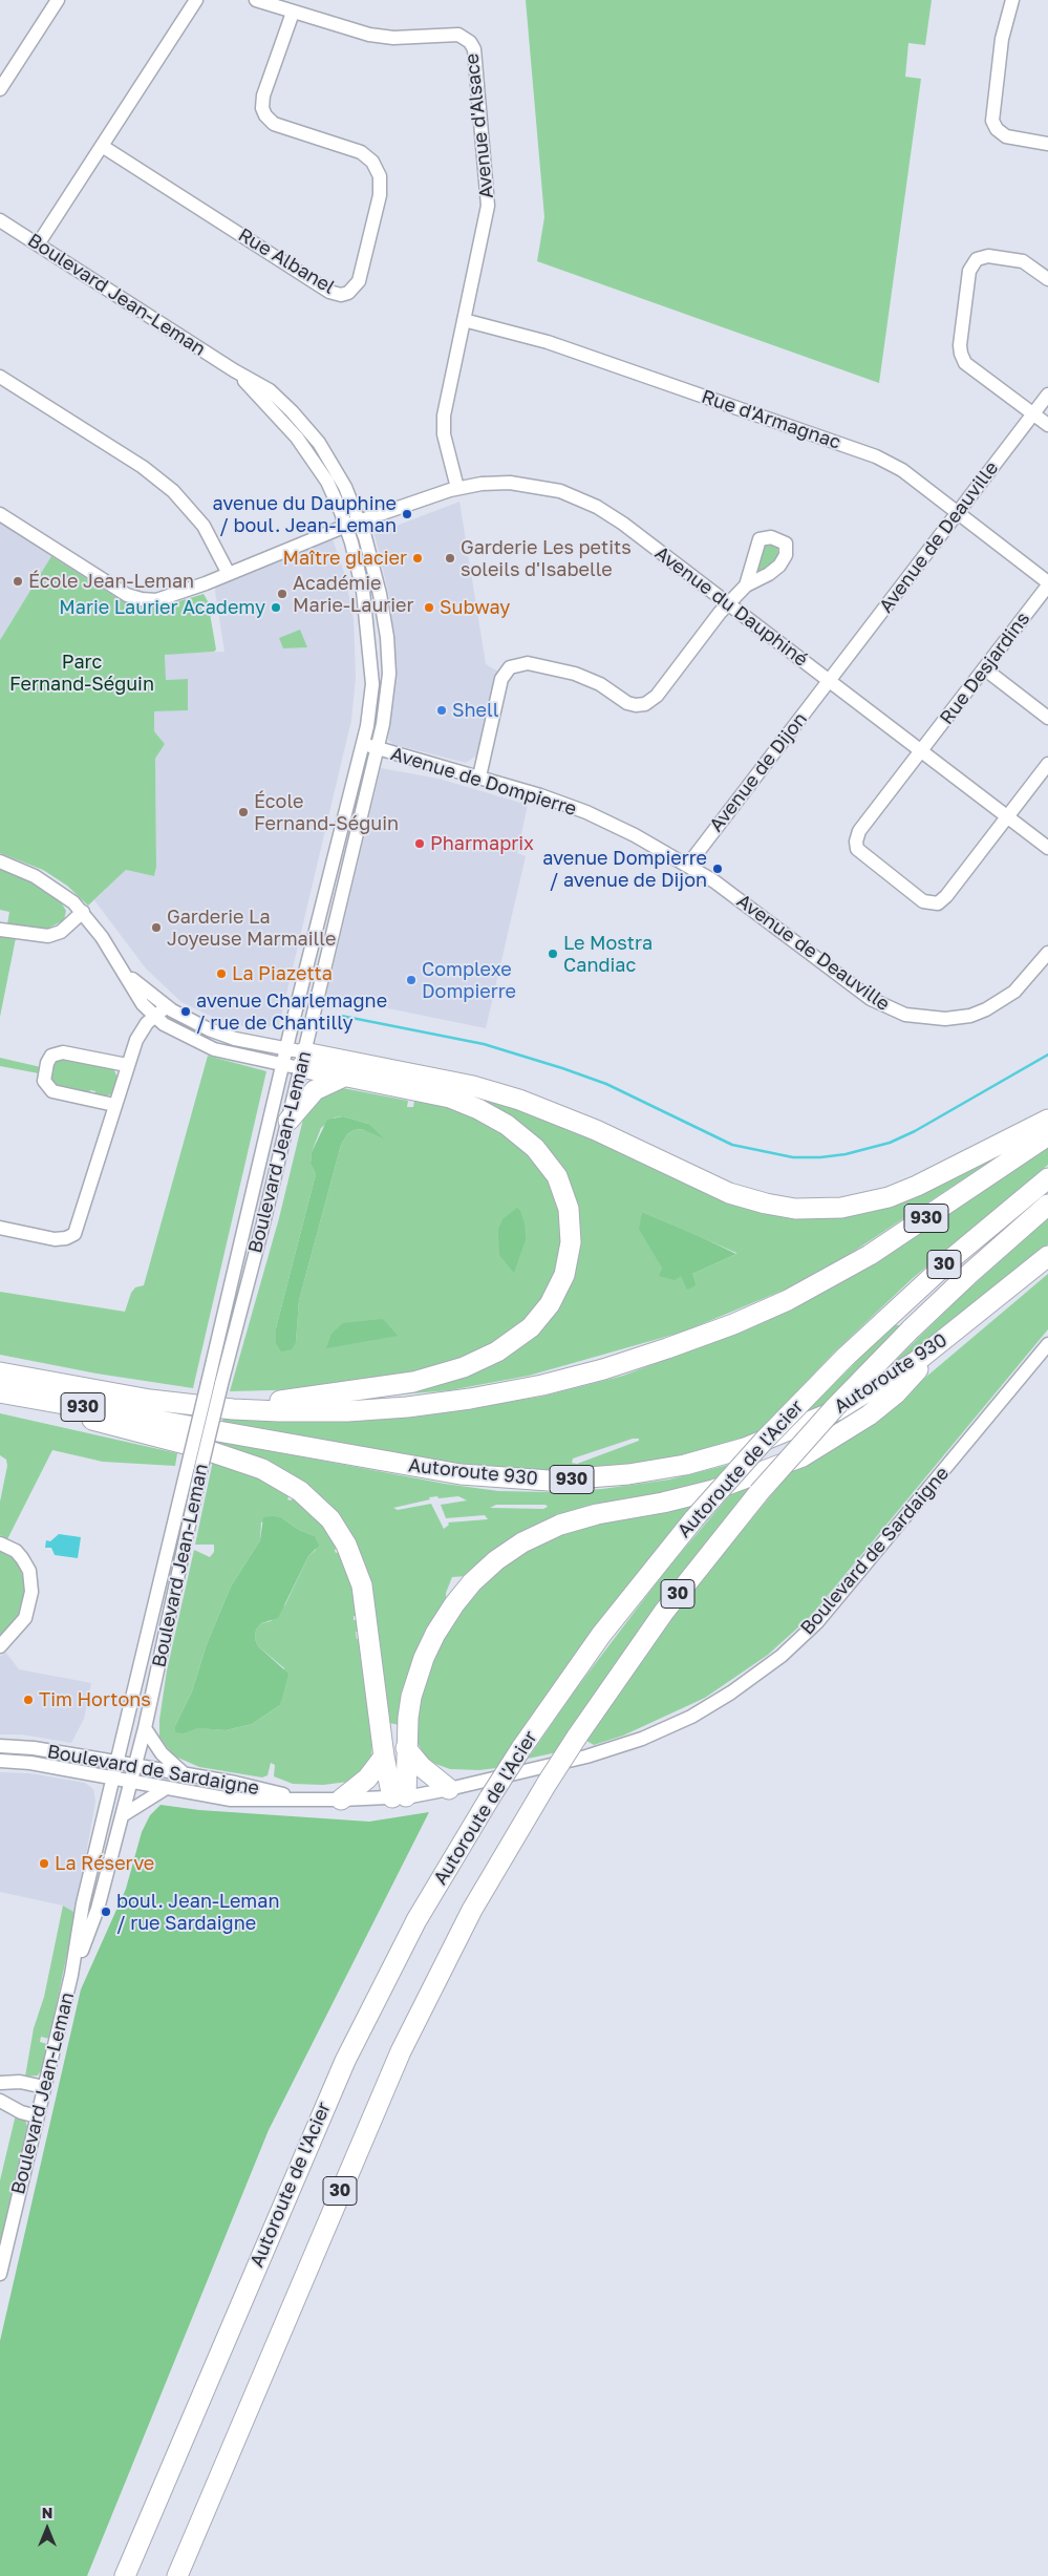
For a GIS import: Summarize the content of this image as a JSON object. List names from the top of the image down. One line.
{"streets":{"highway":["930","30","Autoroute 930","Autoroute de l'Acier"],"street":["Avenue d'Alsace","Rue Albanel","Boulevard Jean-Leman","Rue d'Armagnac","Avenue de Deauville","Avenue du Dauphiné","Rue Desjardins","Avenue de Dijon","Avenue de Dompierre","Boulevard de Sardaigne"]},"crossings":[["Avenue d'Alsace","Rue Albanel"],["Avenue d'Alsace","Rue d'Armagnac"],["Avenue d'Alsace","Avenue du Dauphiné"],["Boulevard Jean-Leman","Avenue du Dauphiné"],["Boulevard Jean-Leman","Avenue de Dompierre"],["Boulevard Jean-Leman","Boulevard de Sardaigne"],["Rue d'Armagnac","Avenue de Deauville"],["Rue d'Armagnac","Rue Desjardins"],["Avenue de Deauville","Avenue du Dauphiné"],["Avenue de Deauville","Avenue de Dijon"],["Avenue de Deauville","Avenue de Dompierre"],["Avenue du Dauphiné","Rue Desjardins"],["Avenue du Dauphiné","Avenue de Dijon"],["Avenue de Dijon","Avenue de Dompierre"]],"parks":["Parc Fernand-Séguin"],"places":["avenue du Dauphine / boul. Jean-Leman","Maître glacier","Garderie Les petits soleils d'Isabelle","École Jean-Leman","Académie Marie-Laurier","Marie Laurier Academy","Subway","Shell","École Fernand-Séguin","Pharmaprix","avenue Dompierre / avenue de Dijon","Garderie La Joyeuse Marmaille","Le Mostra Candiac","La Piazetta","Complexe Dompierre","avenue Charlemagne / rue de Chantilly","Tim Hortons","La Réserve","boul. Jean-Leman / rue Sardaigne"],"north":"top"}
